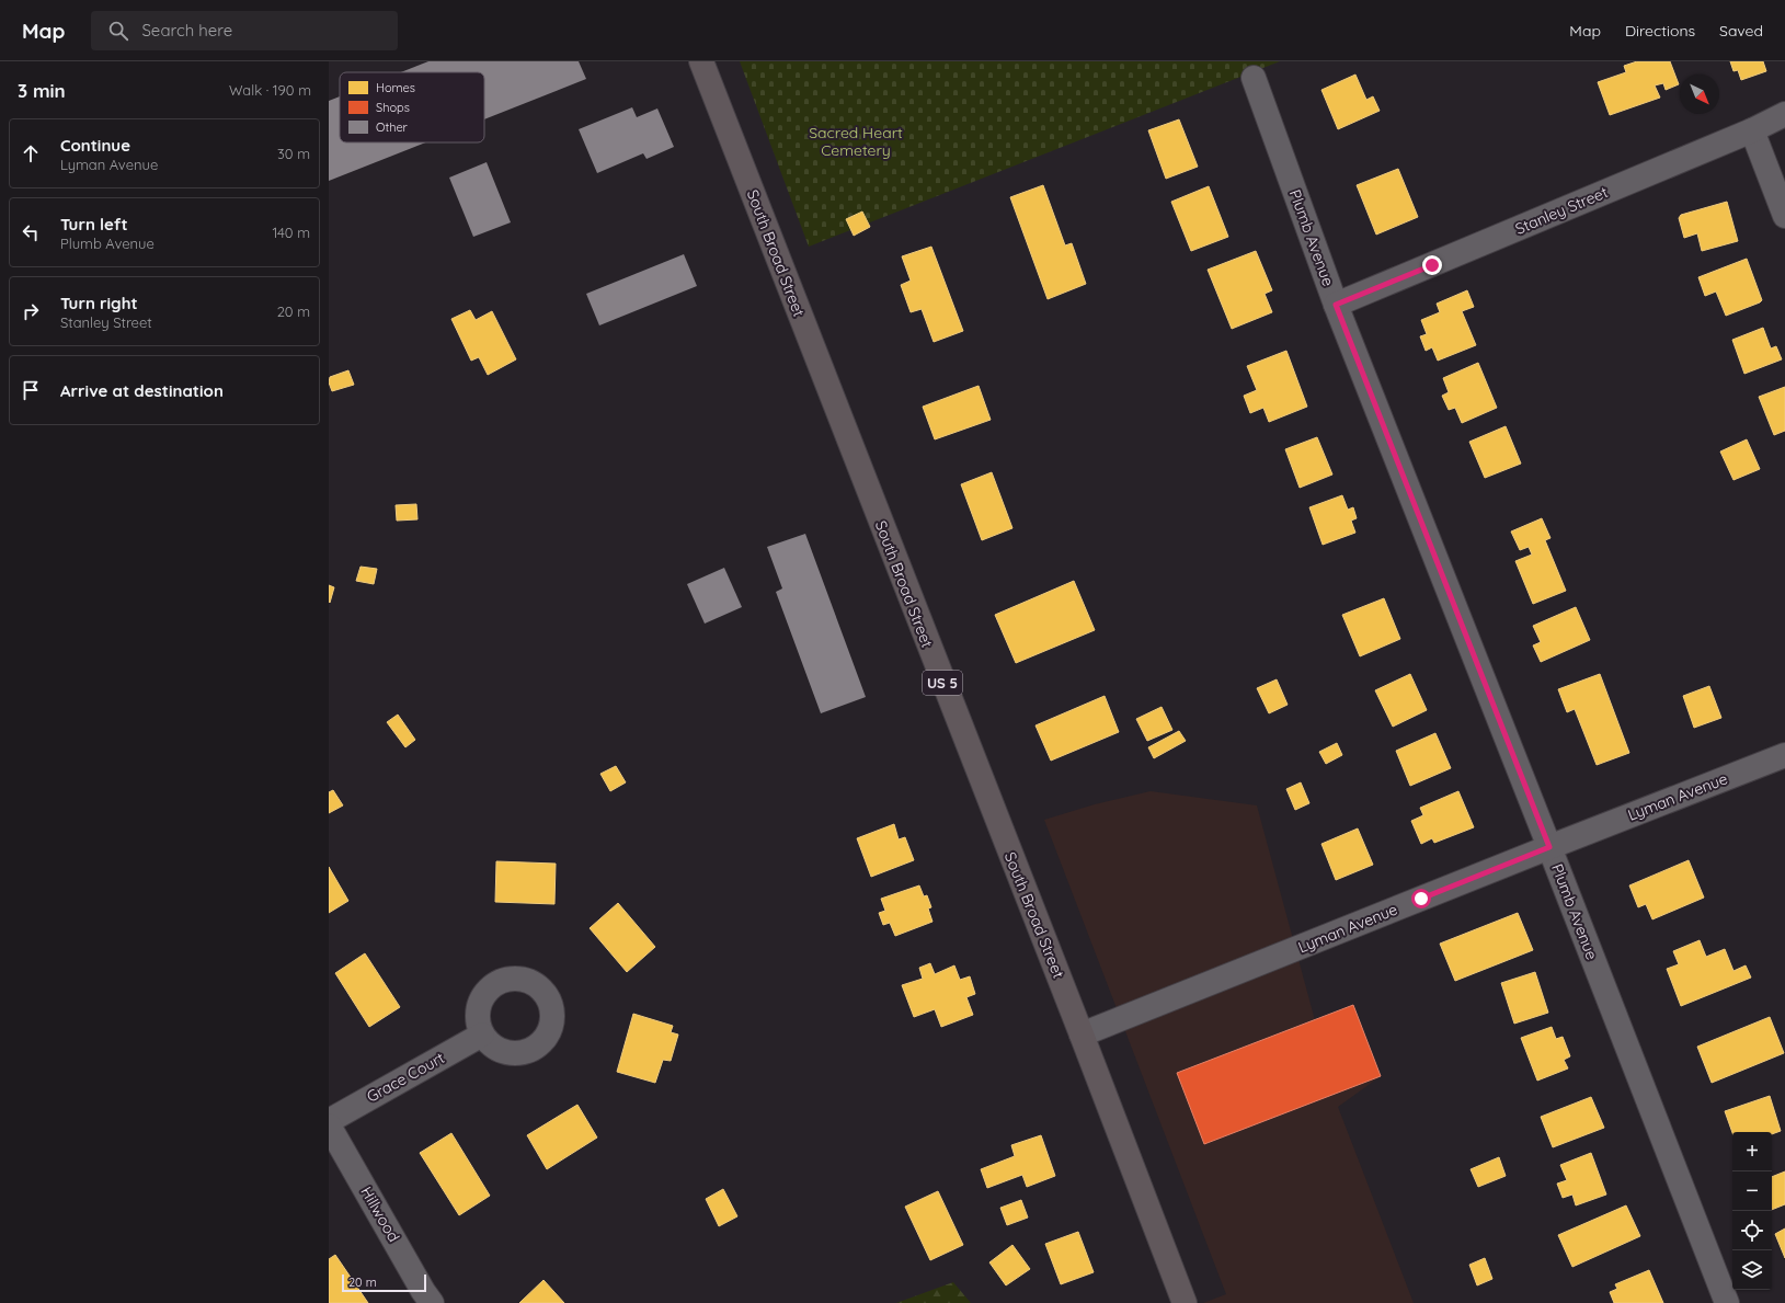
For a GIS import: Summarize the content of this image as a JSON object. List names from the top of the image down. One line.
{"streets":{"main road":["South Broad Street","US 5"],"street":["Stanley Street","Plumb Avenue","Lyman Avenue","Grace Court","Hillwood"]},"crossings":[["Stanley Street","Plumb Avenue"],["Plumb Avenue","Lyman Avenue"],["South Broad Street","Lyman Avenue"]],"parks":["Sacred Heart Cemetery"],"legend":["Homes","Shops","Other"],"scale_bar":"20 m","north":"bottom right","page":{"header":"Map","search":"Search here","nav":["Map","Directions","Saved"],"heading":["3 min","Walk · 190 m"],"list":[["Continue","Lyman Avenue","30 m"],["Turn left","Plumb Avenue","140 m"],["Turn right","Stanley Street","20 m"],"Arrive at destination"],"map_buttons":["+","−"],"scale":"20 m"}}
